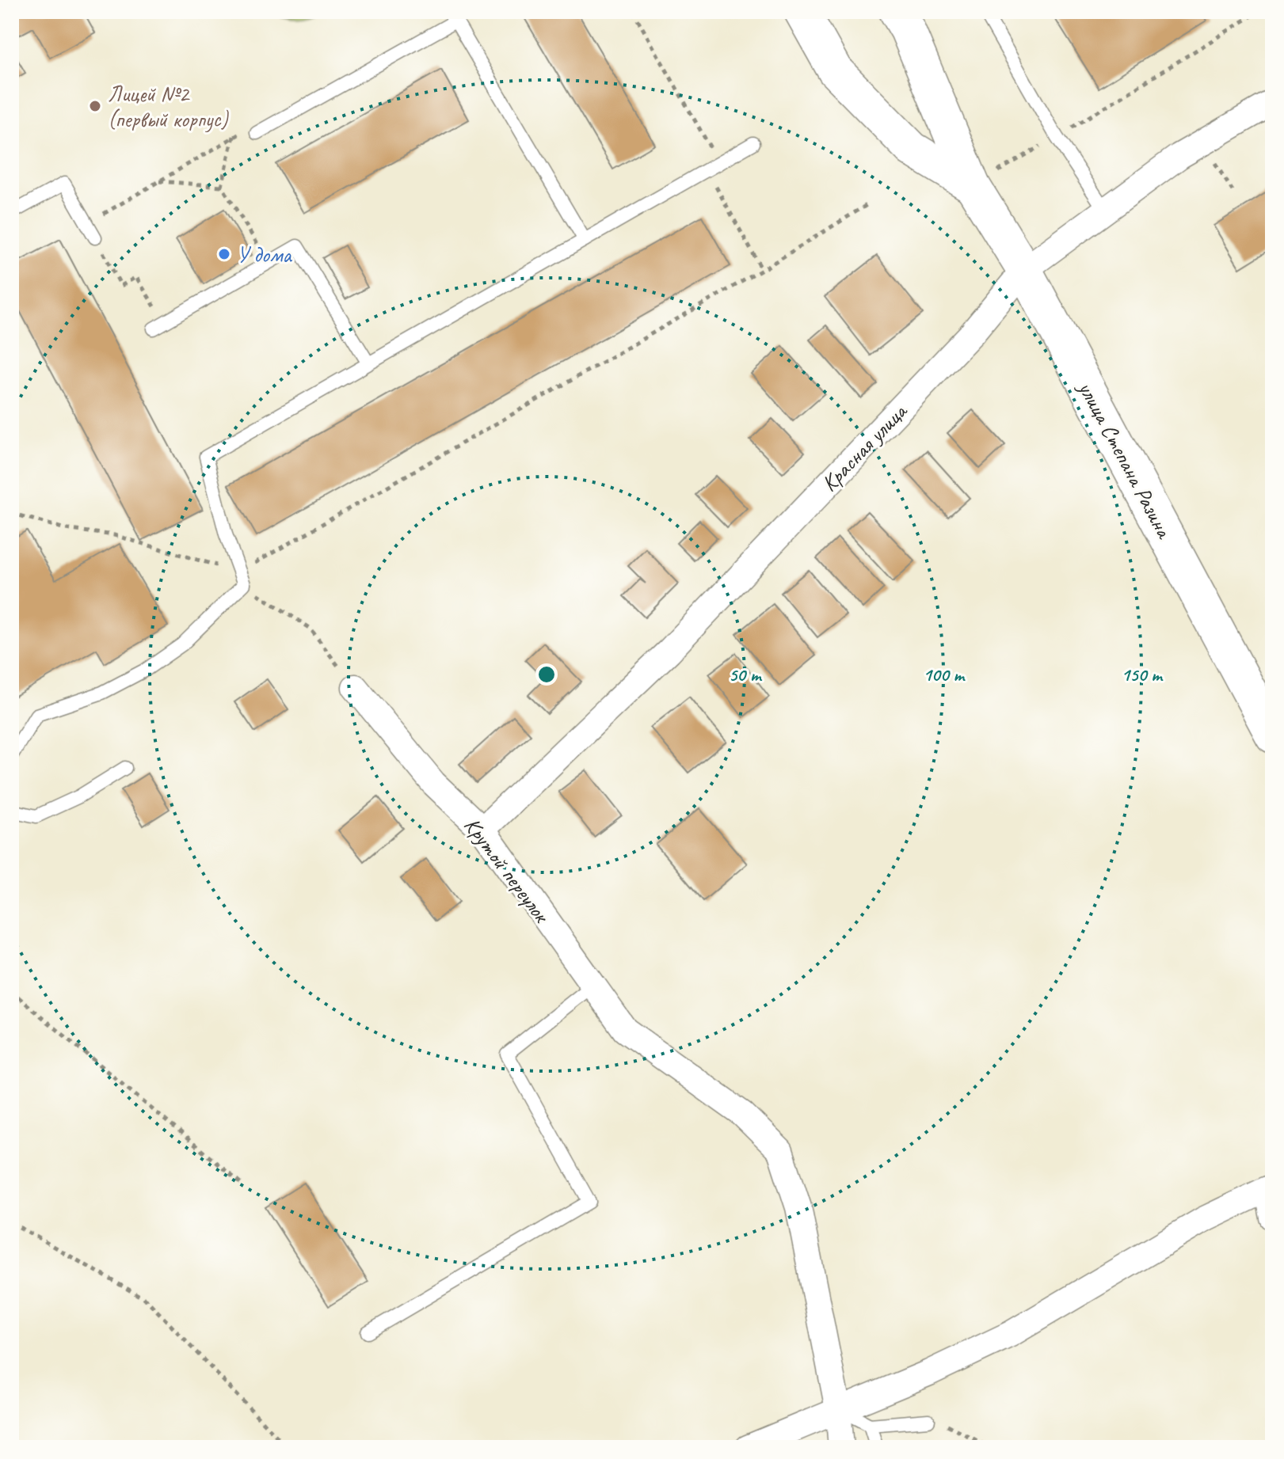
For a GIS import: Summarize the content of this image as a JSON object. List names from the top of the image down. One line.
{"streets":{"main road":["улица Степана Разина"],"street":["Красная улица","Крутой переулок"]},"crossings":[["Красная улица","улица Степана Разина"],["Красная улица","Крутой переулок"]],"places":["Лицей №2 (первый корпус)","У дома"],"rings":["50 m","100 m","150 m"]}
